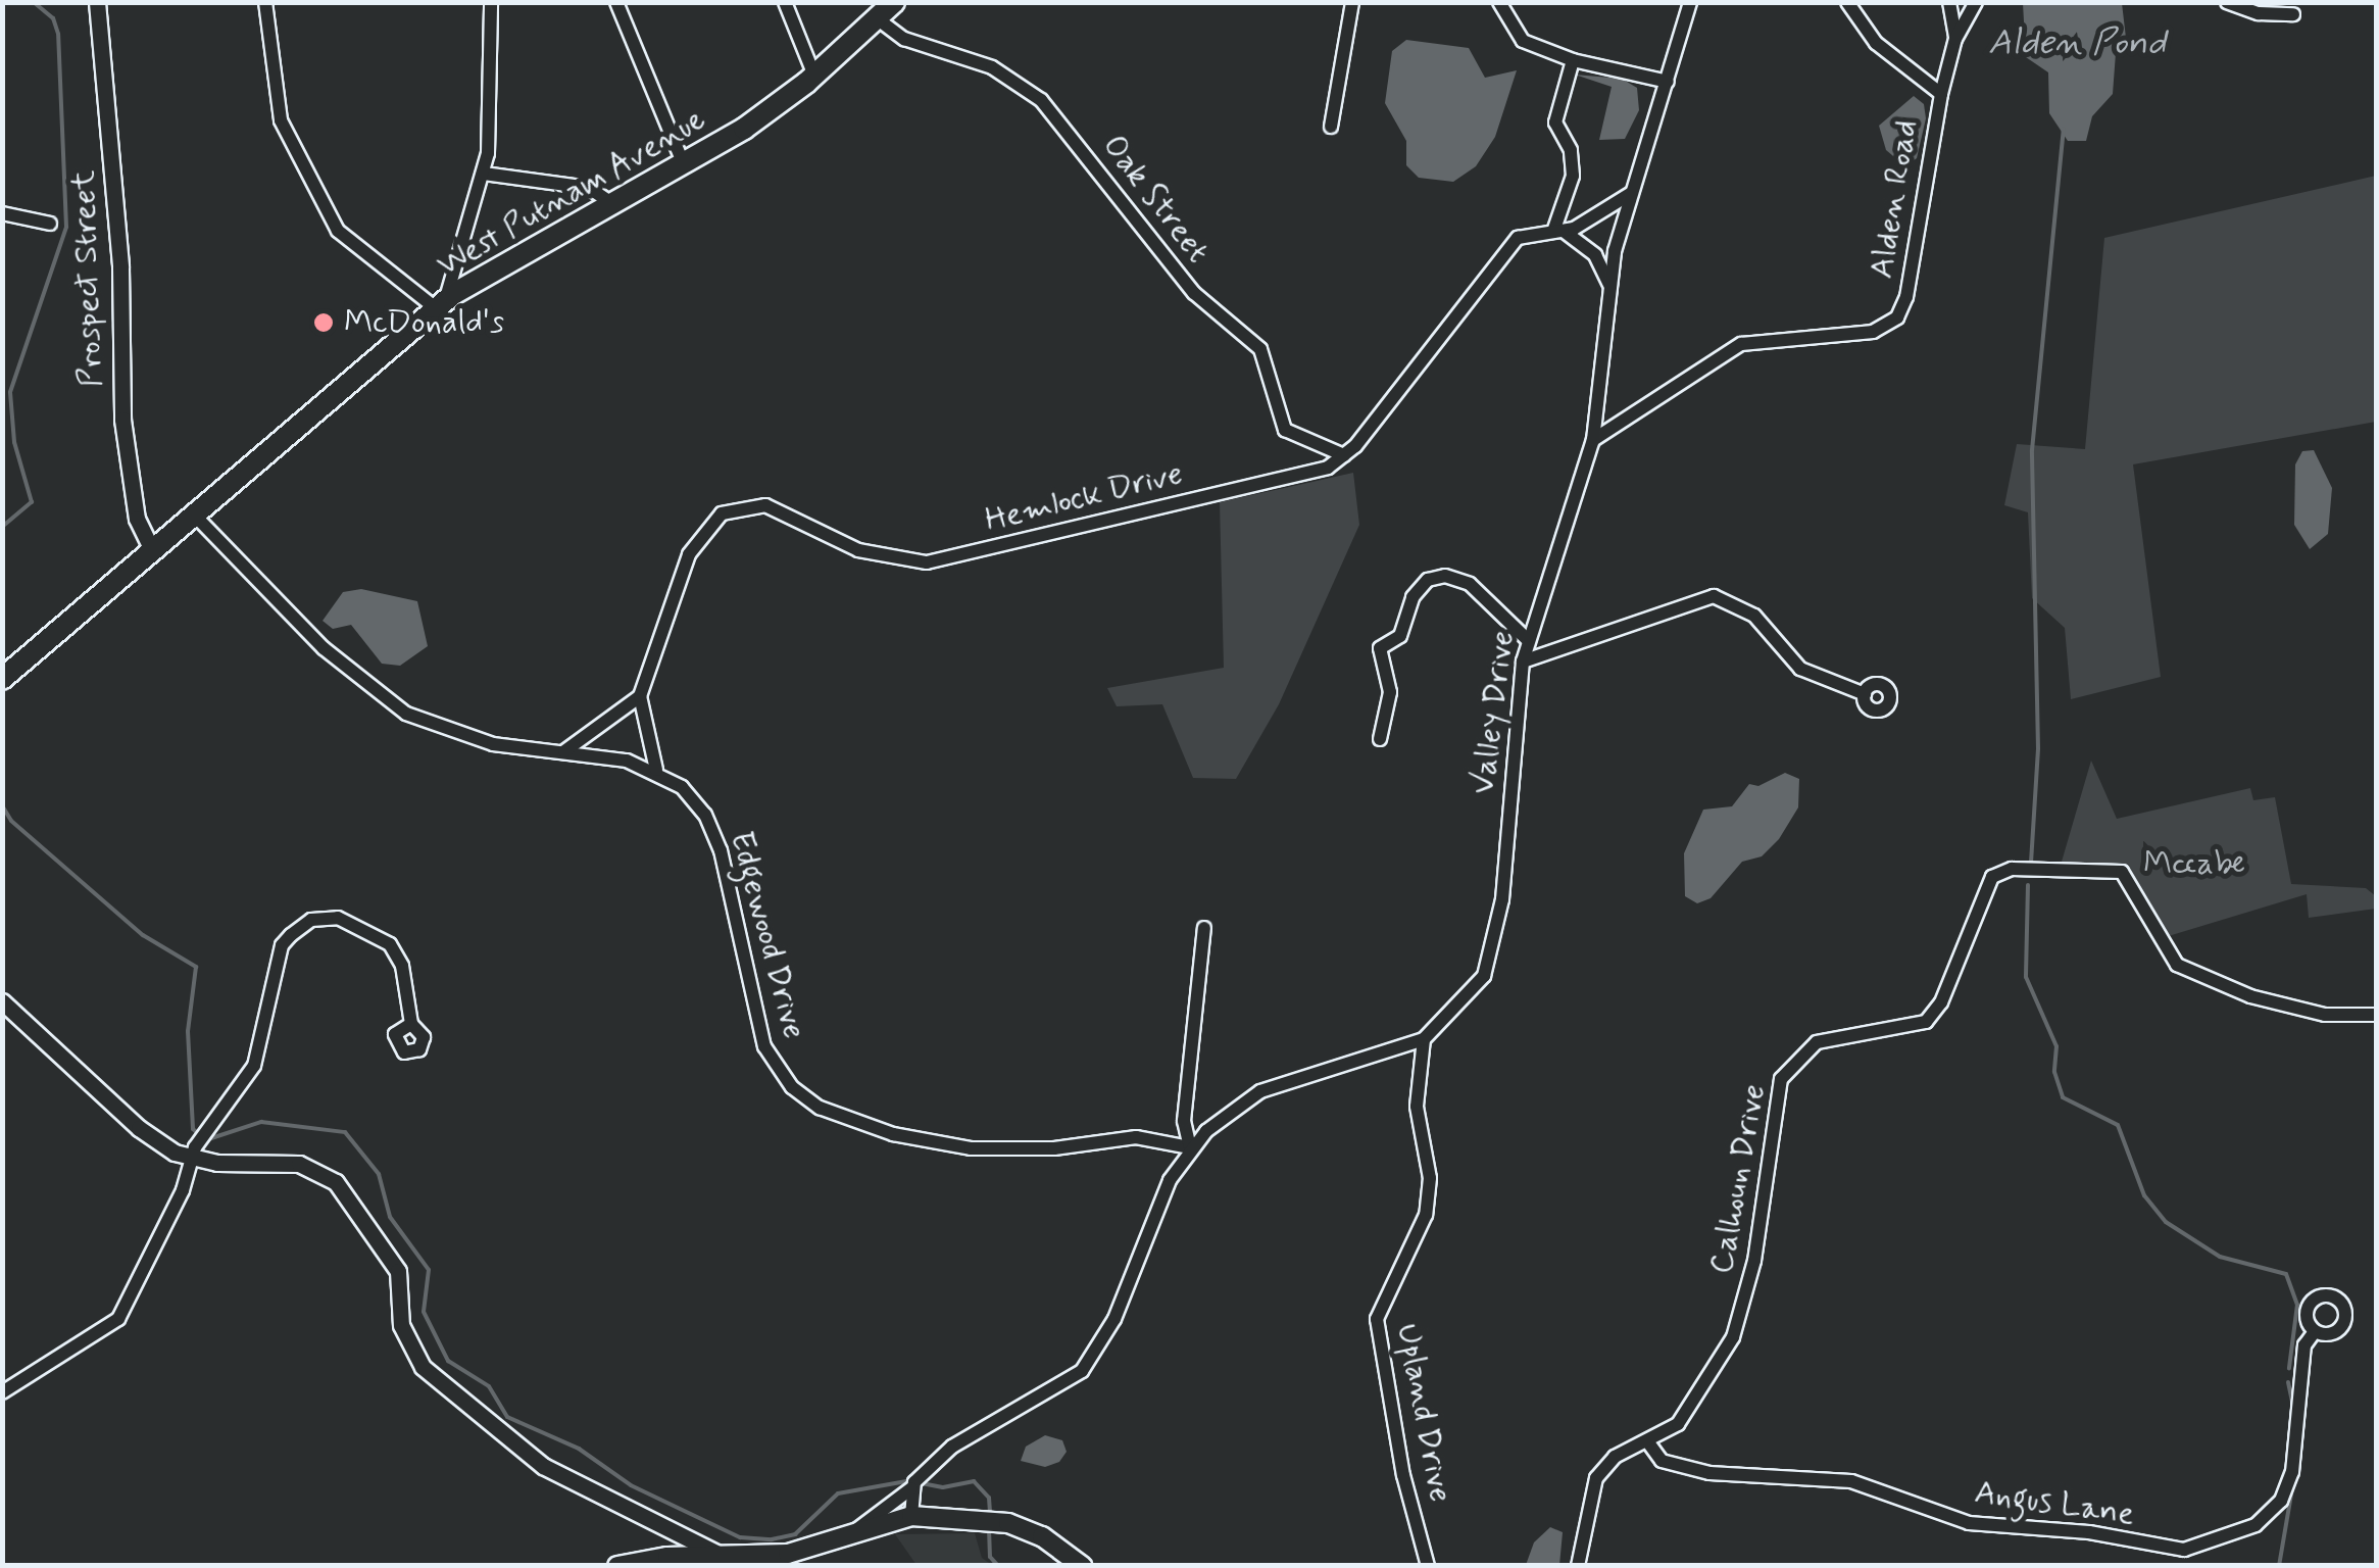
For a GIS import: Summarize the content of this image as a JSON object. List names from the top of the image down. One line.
{"streets":{"main road":["West Putnam Avenue"],"street":["Oak Street","Alden Road","Prospect Street","Hemlock Drive","Valley Drive","Edgewood Drive","Calhoun Drive","Upland Drive","Angus Lane"]},"crossings":[["West Putnam Avenue","Oak Street"],["West Putnam Avenue","Prospect Street"],["Oak Street","Hemlock Drive"],["Alden Road","Valley Drive"],["Hemlock Drive","Valley Drive"],["Valley Drive","Edgewood Drive"],["Valley Drive","Upland Drive"],["Calhoun Drive","Angus Lane"]],"water":["Alden Pond"],"parks":["Mccabe"],"places":["McDonald's"]}
